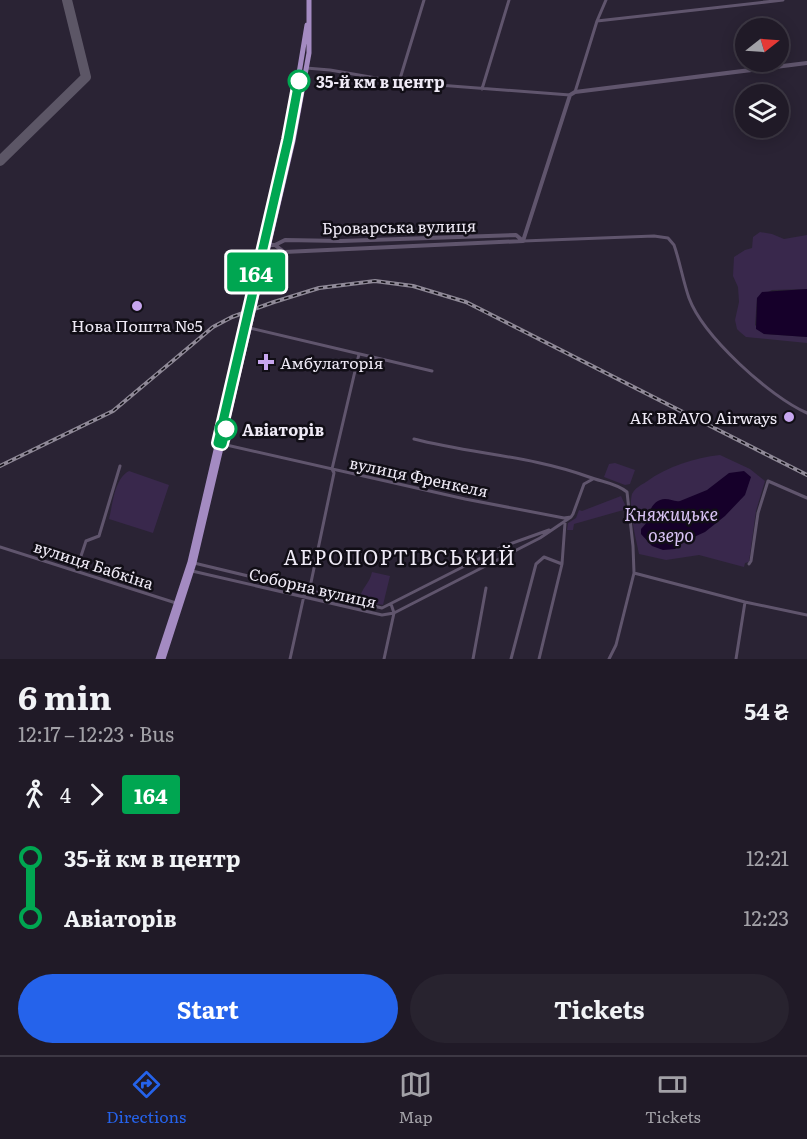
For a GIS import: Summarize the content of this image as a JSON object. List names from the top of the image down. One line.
{"streets":{"street":["Броварська вулиця","вулиця Френкеля","вулиця Бабкіна","Соборна вулиця"]},"crossings":[["вулиця Френкеля","Соборна вулиця"]],"districts":["АЕРОПОРТІВСЬКИЙ"],"water":["Княжицьке озеро"],"places":{"other":["35-й км в центр","Нова Пошта №5","АК BRAVO Airways","Авіаторів"],"health":["Амбулаторія"]},"lines":["bus line 164"],"north":"right","page":{"on_map":"164","heading":["6 min","12:17 – 12:23 · Bus","54 ₴"],"legs":["4","164"],"list":[{"name":"35-й км в центр","value":"12:21"},{"name":"Авіаторів","value":"12:23"}],"buttons":["Start","Tickets"],"tabs":["Directions","Map","Tickets"]}}
